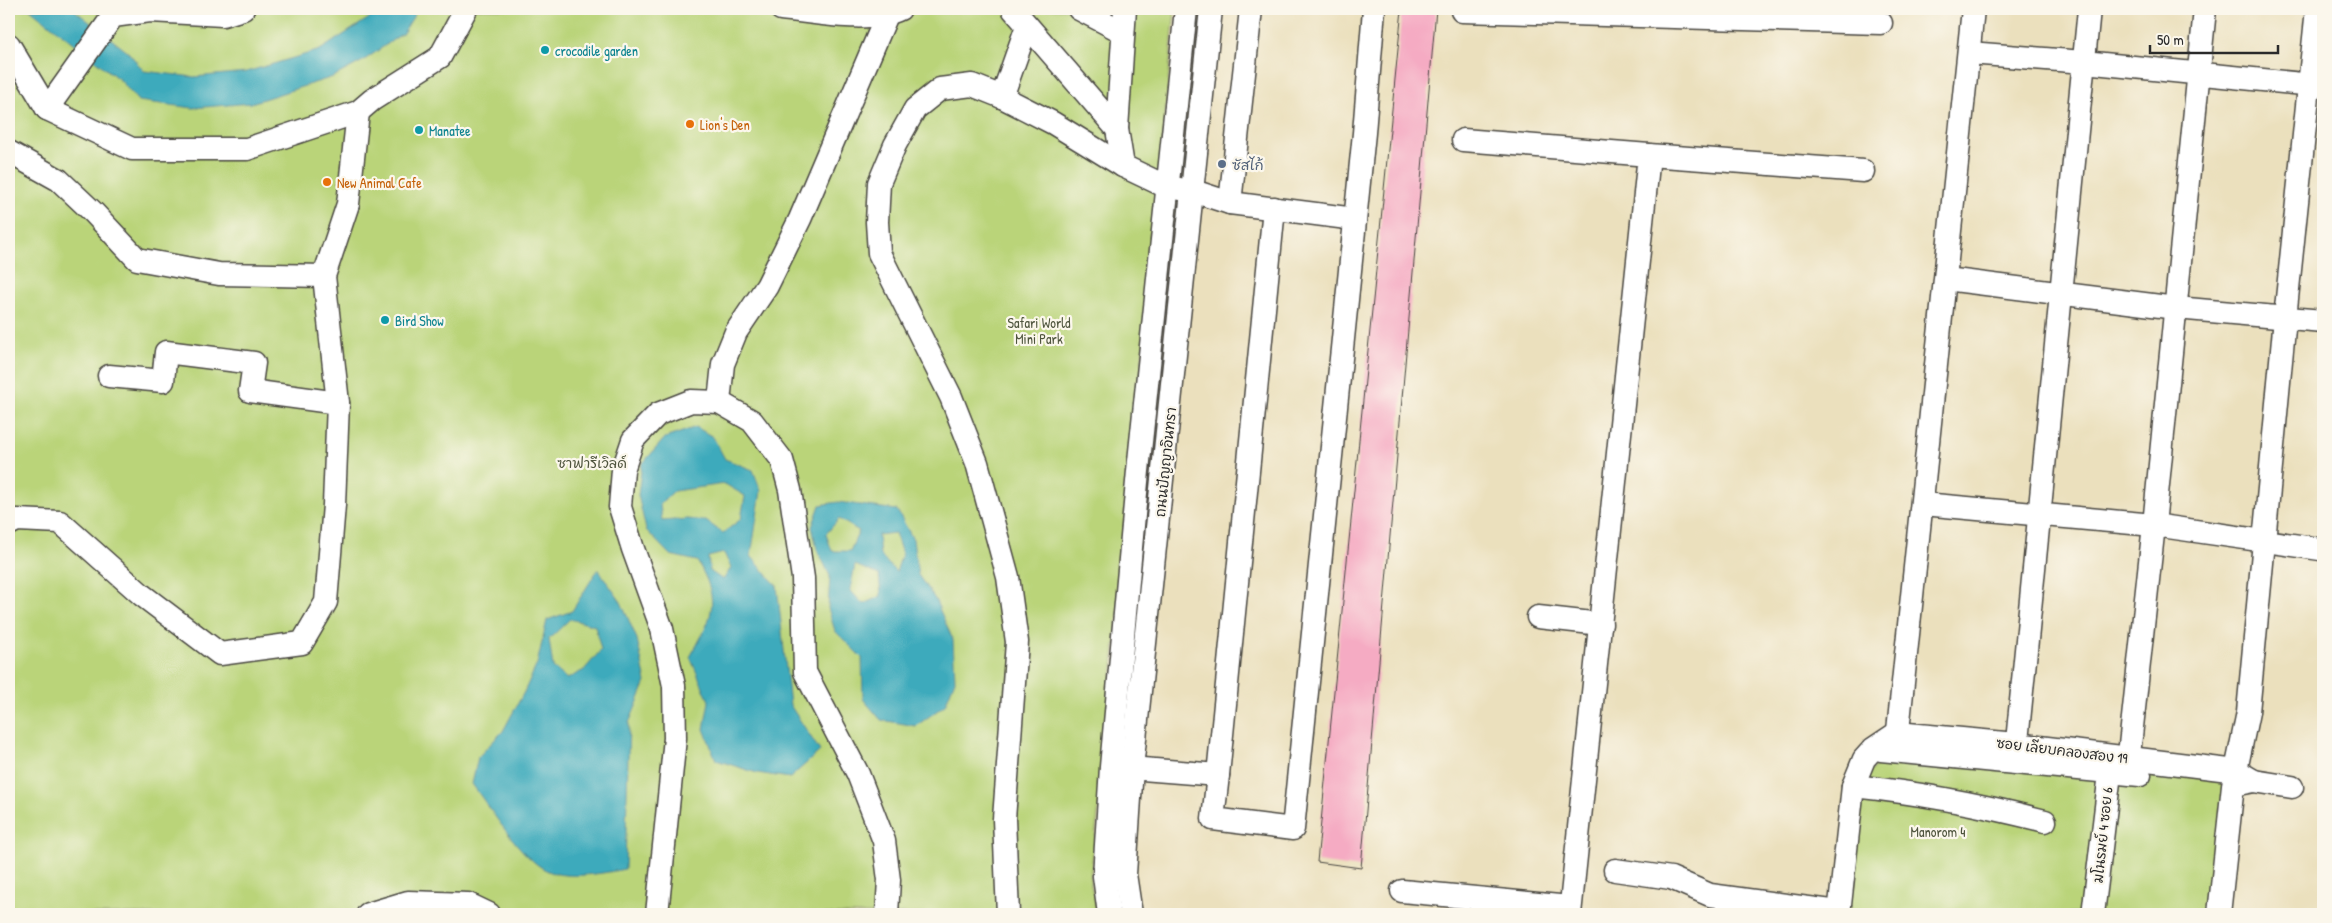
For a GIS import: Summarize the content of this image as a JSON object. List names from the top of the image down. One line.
{"streets":{"street":["ถนนปัญญาอินทรา","ซอย เลียบคลองสอง 19","มโนรมย์ 4 ซอย 6"]},"crossings":[["ซอย เลียบคลองสอง 19","มโนรมย์ 4 ซอย 6"]],"parks":["Safari World Mini Park","ซาฟารีเวิลด์","Manorom 4"],"places":["crocodile garden","Lion's Den","Manatee","ซัสไก้","New Animal Cafe","Bird Show"],"scale_bar":"50 m"}
